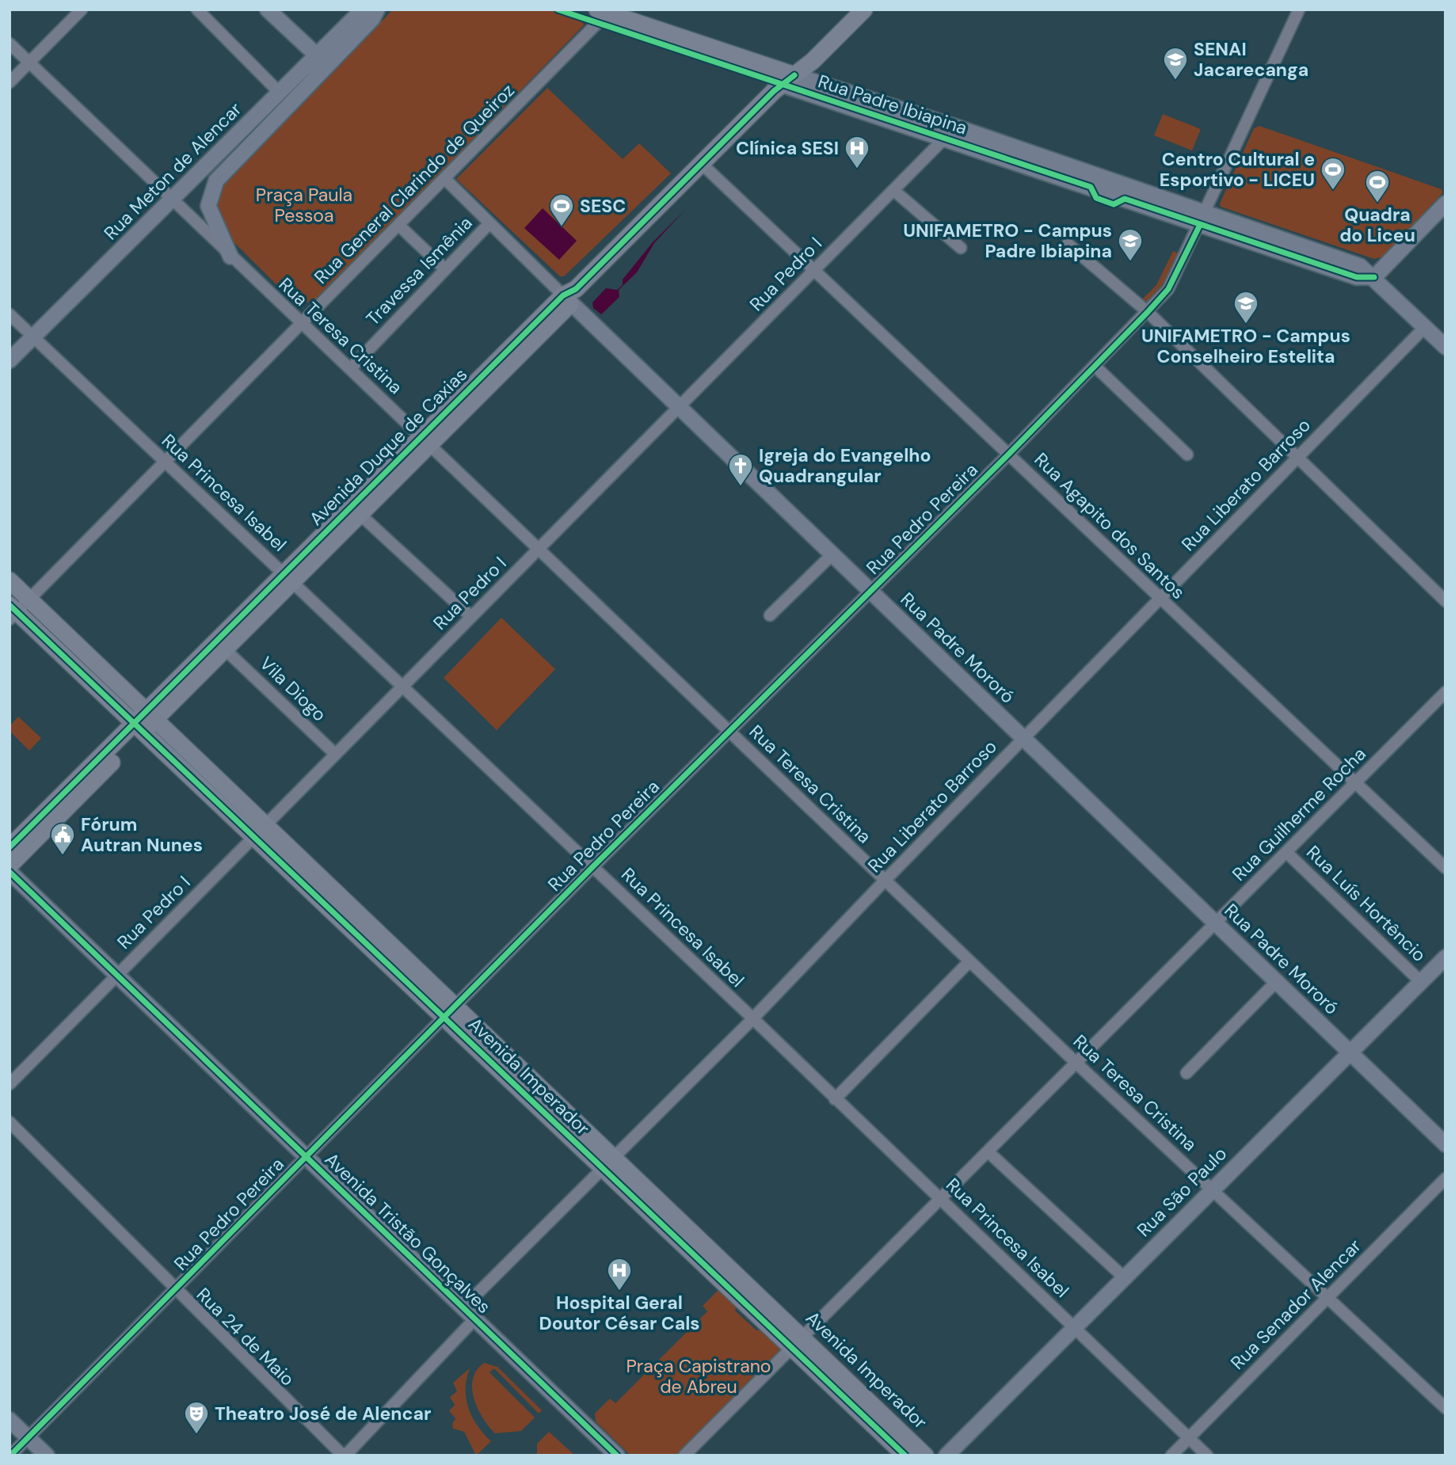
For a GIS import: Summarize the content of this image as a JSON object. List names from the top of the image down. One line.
{"streets":{"main road":["Rua Padre Ibiapina","Avenida Duque de Caxias","Avenida Imperador"],"street":["Rua Meton de Alencar","Rua General Clarindo de Queiroz","Travessa Ismênia","Rua Pedro I","Rua Teresa Cristina","Rua Liberato Barroso","Rua Princesa Isabel","Rua Pedro Pereira","Rua Agapito dos Santos","Rua Padre Mororó","Vila Diogo","Rua Guilherme Rocha","Rua Luís Hortêncio","Rua São Paulo","Avenida Tristão Gonçalves","Rua Senador Alencar","Rua 24 de Maio"]},"crossings":[["Rua Padre Ibiapina","Rua General Clarindo de Queiroz"],["Rua Padre Ibiapina","Rua Pedro I"],["Rua Padre Ibiapina","Avenida Duque de Caxias"],["Rua Padre Ibiapina","Rua Liberato Barroso"],["Rua Padre Ibiapina","Rua Pedro Pereira"],["Rua Meton de Alencar","Rua Teresa Cristina"],["Rua Meton de Alencar","Rua Princesa Isabel"],["Rua General Clarindo de Queiroz","Rua Teresa Cristina"],["Rua General Clarindo de Queiroz","Rua Princesa Isabel"],["Rua General Clarindo de Queiroz","Rua Padre Mororó"],["Rua General Clarindo de Queiroz","Avenida Imperador"],["Travessa Ismênia","Rua Teresa Cristina"],["Travessa Ismênia","Rua Padre Mororó"],["Rua Pedro I","Rua Teresa Cristina"],["Rua Pedro I","Rua Princesa Isabel"],["Rua Pedro I","Rua Agapito dos Santos"],["Rua Pedro I","Rua Padre Mororó"],["Rua Pedro I","Vila Diogo"],["Rua Pedro I","Avenida Imperador"],["Rua Pedro I","Avenida Tristão Gonçalves"],["Rua Teresa Cristina","Avenida Duque de Caxias"],["Rua Teresa Cristina","Rua Liberato Barroso"],["Rua Teresa Cristina","Rua Pedro Pereira"],["Rua Teresa Cristina","Rua Guilherme Rocha"],["Rua Teresa Cristina","Rua São Paulo"],["Rua Teresa Cristina","Rua Senador Alencar"],["Avenida Duque de Caxias","Rua Princesa Isabel"],["Avenida Duque de Caxias","Rua Agapito dos Santos"],["Avenida Duque de Caxias","Rua Padre Mororó"],["Avenida Duque de Caxias","Vila Diogo"],["Avenida Duque de Caxias","Avenida Imperador"],["Rua Liberato Barroso","Rua Princesa Isabel"],["Rua Liberato Barroso","Rua Agapito dos Santos"],["Rua Liberato Barroso","Rua Padre Mororó"],["Rua Liberato Barroso","Avenida Imperador"],["Rua Liberato Barroso","Avenida Tristão Gonçalves"],["Rua Princesa Isabel","Rua Pedro Pereira"],["Rua Princesa Isabel","Rua Guilherme Rocha"],["Rua Princesa Isabel","Rua São Paulo"],["Rua Princesa Isabel","Rua Senador Alencar"],["Rua Pedro Pereira","Rua Agapito dos Santos"],["Rua Pedro Pereira","Rua Padre Mororó"],["Rua Pedro Pereira","Avenida Imperador"],["Rua Pedro Pereira","Avenida Tristão Gonçalves"],["Rua Pedro Pereira","Rua 24 de Maio"],["Rua Agapito dos Santos","Rua Guilherme Rocha"],["Rua Padre Mororó","Rua Guilherme Rocha"],["Rua Padre Mororó","Rua São Paulo"],["Rua Guilherme Rocha","Rua Luís Hortêncio"],["Rua Guilherme Rocha","Avenida Imperador"],["Rua Luís Hortêncio","Rua São Paulo"]],"parks":["Praça Paula Pessoa","Praça Capistrano de Abreu"],"places":{"school or university":["SENAI Jacarecanga","UNIFAMETRO - Campus Padre Ibiapina","UNIFAMETRO - Campus Conselheiro Estelita"],"hospital":["Clínica SESI","Hospital Geral Doutor César Cals"],"sports":["Centro Cultural e Esportivo - LICEU","Quadra do Liceu","SESC"],"church":["Igreja do Evangelho Quadrangular"],"public building":["Fórum Autran Nunes"],"theatre":["Theatro José de Alencar"]}}
